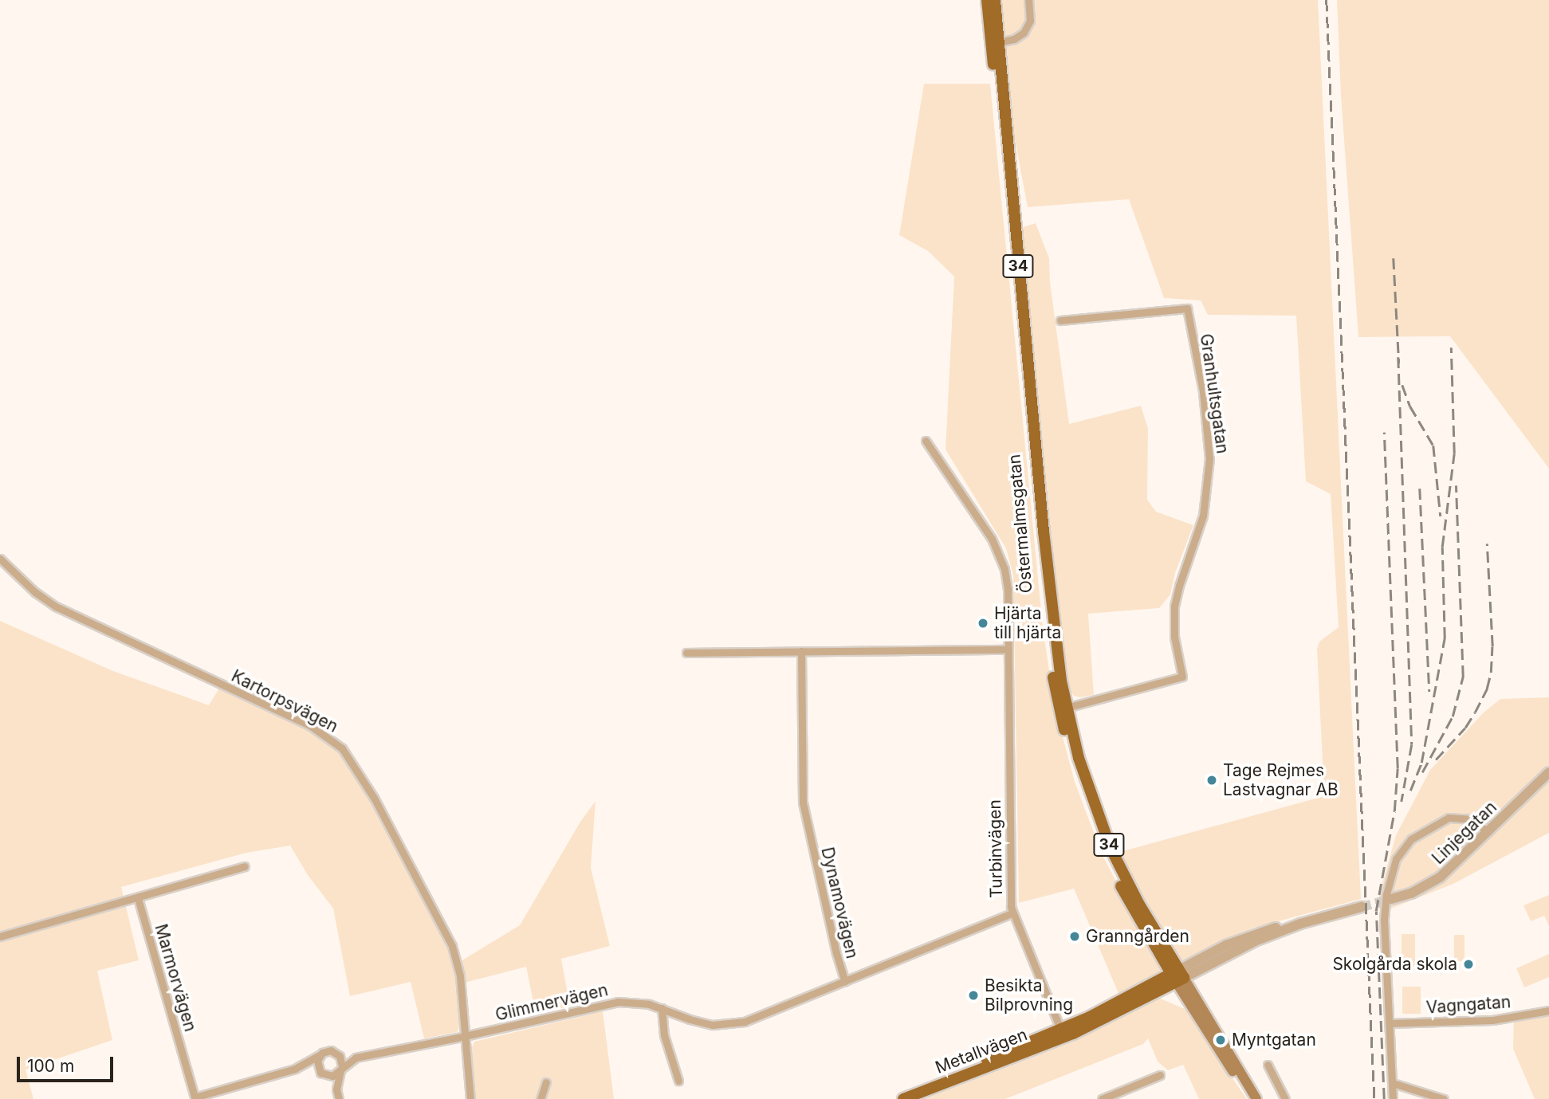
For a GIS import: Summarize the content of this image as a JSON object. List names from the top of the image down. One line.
{"streets":{"main road":["34","Östermalmsgatan","Metallvägen"],"street":["Granhultsgatan","Kartorpsvägen","Linjegatan","Turbinvägen","Dynamovägen","Marmorvägen","Glimmervägen","Vagngatan"]},"crossings":[["Granhultsgatan","Östermalmsgatan"],["Östermalmsgatan","Metallvägen"],["Kartorpsvägen","Glimmervägen"],["Turbinvägen","Dynamovägen"],["Turbinvägen","Metallvägen"],["Dynamovägen","Glimmervägen"]],"places":["Hjärta till hjärta","Tage Rejmes Lastvagnar AB","Granngården","Skolgårda skola","Besikta Bilprovning","Myntgatan"],"scale_bar":"100 m"}
